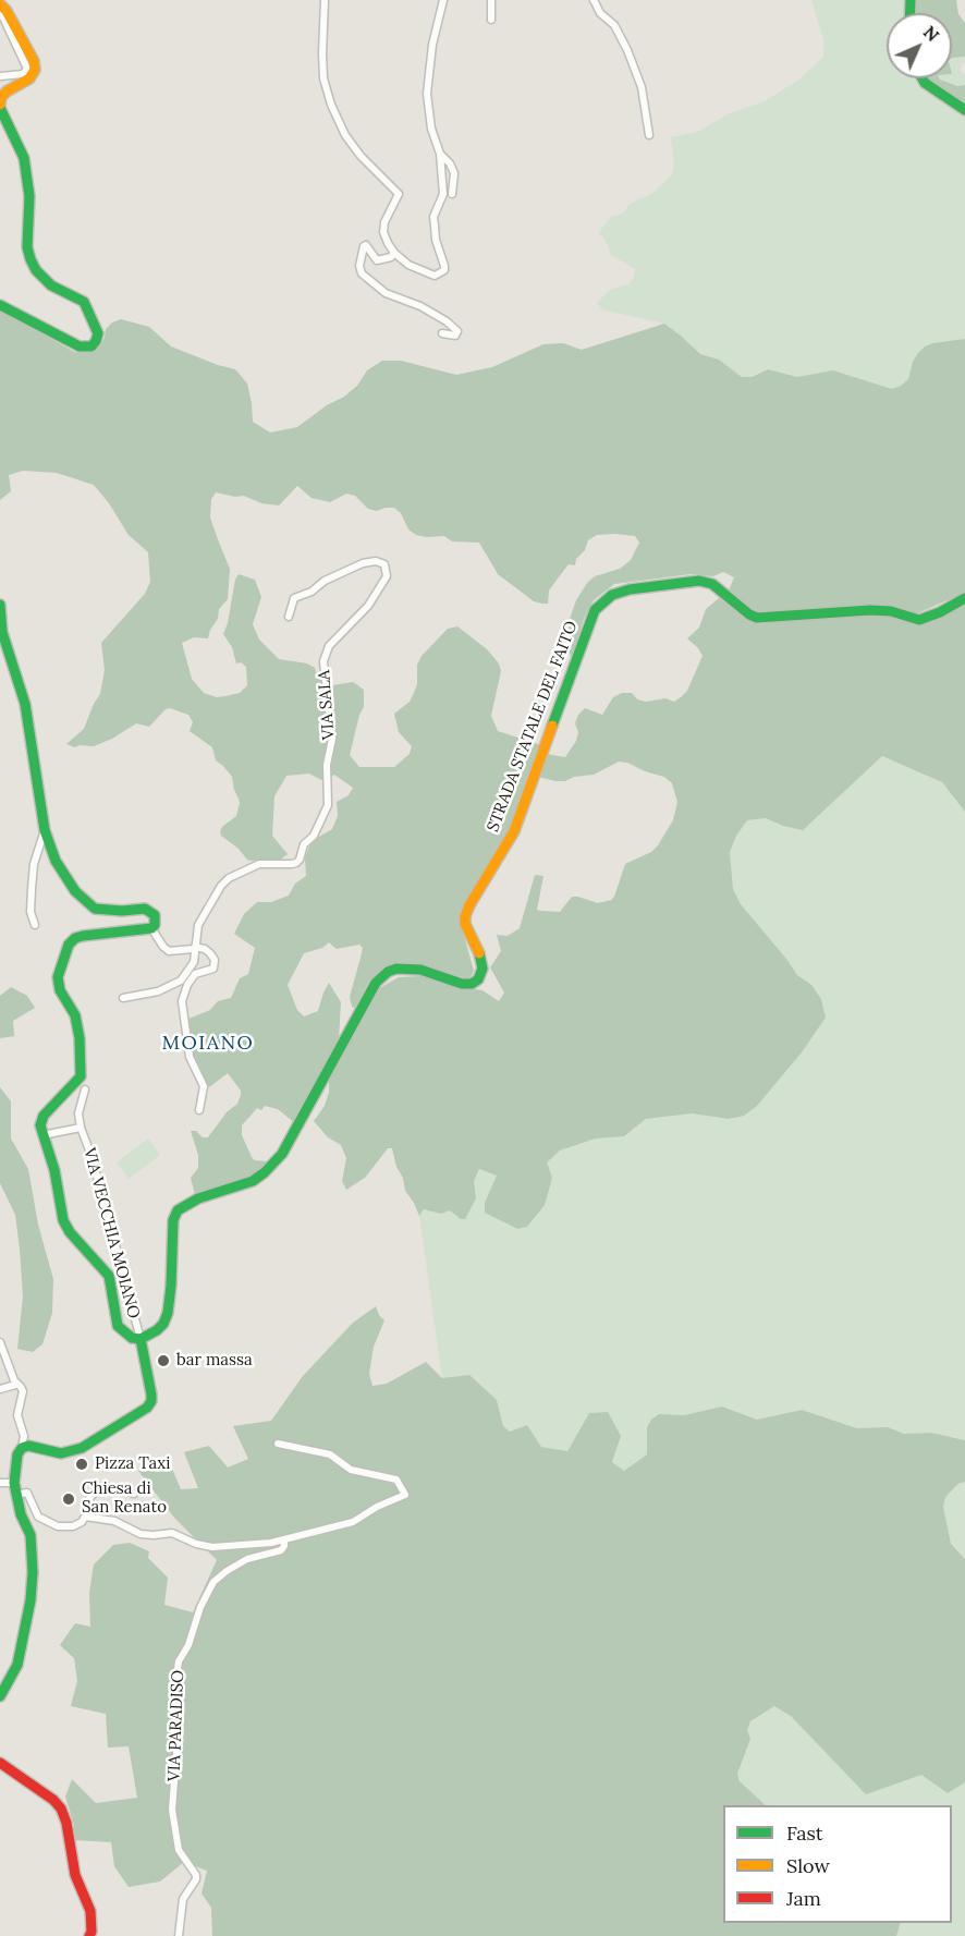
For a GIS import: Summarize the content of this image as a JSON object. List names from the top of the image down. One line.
{"streets":{"street":["VIA SALA","STRADA STATALE DEL FAITO","VIA VECCHIA MOIANO","VIA PARADISO"]},"crossings":[["STRADA STATALE DEL FAITO","VIA VECCHIA MOIANO"]],"districts":["MOIANO"],"places":["bar massa","Pizza Taxi","Chiesa di San Renato"],"legend":["Fast","Slow","Jam"],"north":"top right"}
